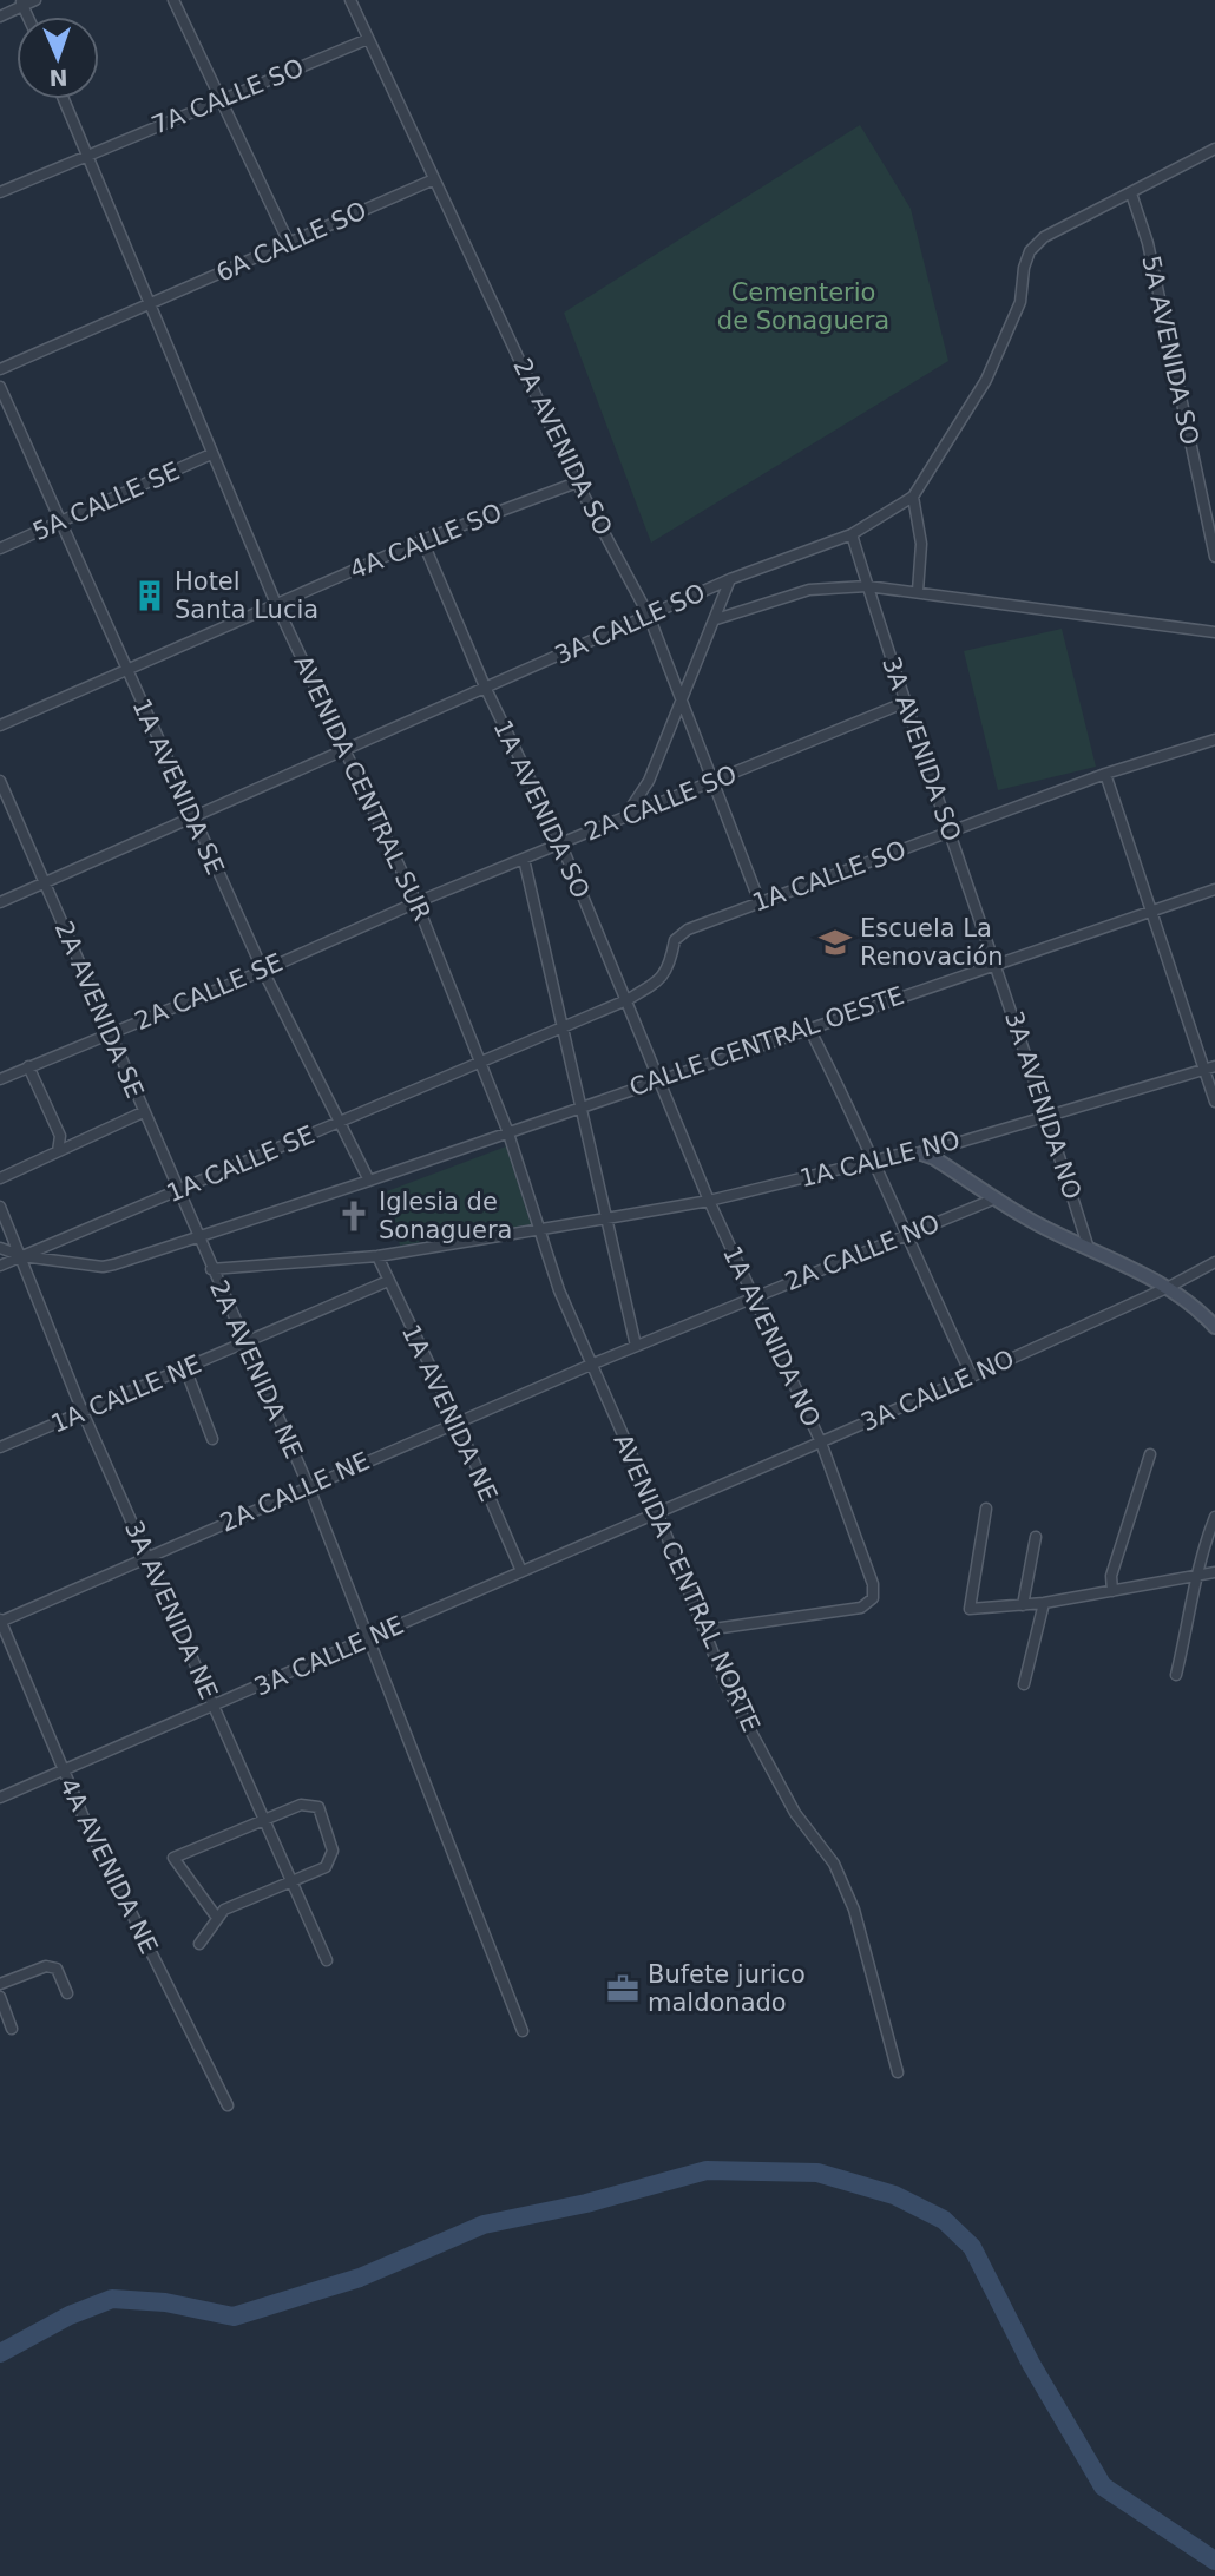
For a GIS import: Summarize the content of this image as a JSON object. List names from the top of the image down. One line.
{"streets":{"street":["7A CALLE SO","6A CALLE SO","5A AVENIDA SO","2A AVENIDA SO","5A CALLE SE","4A CALLE SO","3A CALLE SO","3A AVENIDA SO","1A AVENIDA SE","AVENIDA CENTRAL SUR","2A CALLE SO","1A AVENIDA SO","1A CALLE SO","2A CALLE SE","2A AVENIDA SE","CALLE CENTRAL OESTE","3A AVENIDA NO","1A CALLE NO","1A CALLE SE","2A CALLE NO","1A AVENIDA NO","2A AVENIDA NE","3A CALLE NO","1A CALLE NE","1A AVENIDA NE","2A CALLE NE","AVENIDA CENTRAL NORTE","3A AVENIDA NE","3A CALLE NE","4A AVENIDA NE"]},"crossings":[["7A CALLE SO","2A AVENIDA SO"],["7A CALLE SO","AVENIDA CENTRAL SUR"],["6A CALLE SO","2A AVENIDA SO"],["6A CALLE SO","AVENIDA CENTRAL SUR"],["2A AVENIDA SO","4A CALLE SO"],["2A AVENIDA SO","3A CALLE SO"],["2A AVENIDA SO","2A CALLE SO"],["2A AVENIDA SO","1A CALLE SO"],["5A CALLE SE","1A AVENIDA SE"],["5A CALLE SE","AVENIDA CENTRAL SUR"],["4A CALLE SO","1A AVENIDA SE"],["4A CALLE SO","AVENIDA CENTRAL SUR"],["4A CALLE SO","1A AVENIDA SO"],["3A CALLE SO","3A AVENIDA SO"],["3A CALLE SO","1A AVENIDA SE"],["3A CALLE SO","AVENIDA CENTRAL SUR"],["3A CALLE SO","1A AVENIDA SO"],["3A CALLE SO","2A AVENIDA SE"],["3A AVENIDA SO","2A CALLE SO"],["3A AVENIDA SO","1A CALLE SO"],["3A AVENIDA SO","CALLE CENTRAL OESTE"],["3A AVENIDA SO","3A AVENIDA NO"],["1A AVENIDA SE","2A CALLE SE"],["1A AVENIDA SE","CALLE CENTRAL OESTE"],["1A AVENIDA SE","1A CALLE SE"],["AVENIDA CENTRAL SUR","2A CALLE SO"],["AVENIDA CENTRAL SUR","1A CALLE SO"],["AVENIDA CENTRAL SUR","2A CALLE SE"],["AVENIDA CENTRAL SUR","CALLE CENTRAL OESTE"],["AVENIDA CENTRAL SUR","1A CALLE SE"],["AVENIDA CENTRAL SUR","AVENIDA CENTRAL NORTE"],["2A CALLE SO","1A AVENIDA SO"],["2A CALLE SO","2A CALLE SE"],["1A AVENIDA SO","1A CALLE SO"],["1A AVENIDA SO","CALLE CENTRAL OESTE"],["1A AVENIDA SO","1A AVENIDA NO"],["1A CALLE SO","1A CALLE SE"],["2A CALLE SE","2A AVENIDA SE"],["2A AVENIDA SE","CALLE CENTRAL OESTE"],["2A AVENIDA SE","1A CALLE SE"],["2A AVENIDA SE","2A AVENIDA NE"],["CALLE CENTRAL OESTE","3A AVENIDA NO"],["CALLE CENTRAL OESTE","1A CALLE SE"],["CALLE CENTRAL OESTE","1A AVENIDA NO"],["CALLE CENTRAL OESTE","2A AVENIDA NE"],["CALLE CENTRAL OESTE","AVENIDA CENTRAL NORTE"],["CALLE CENTRAL OESTE","3A AVENIDA NE"],["3A AVENIDA NO","1A CALLE NO"],["1A CALLE NO","1A AVENIDA NO"],["1A CALLE NO","AVENIDA CENTRAL NORTE"],["1A CALLE SE","3A AVENIDA NE"],["2A CALLE NO","1A AVENIDA NO"],["2A CALLE NO","2A CALLE NE"],["2A CALLE NO","AVENIDA CENTRAL NORTE"],["1A AVENIDA NO","3A CALLE NO"],["1A AVENIDA NO","AVENIDA CENTRAL NORTE"],["2A AVENIDA NE","1A CALLE NE"],["2A AVENIDA NE","2A CALLE NE"],["2A AVENIDA NE","3A CALLE NE"],["3A CALLE NO","AVENIDA CENTRAL NORTE"],["3A CALLE NO","3A CALLE NE"],["1A CALLE NE","1A AVENIDA NE"],["1A CALLE NE","3A AVENIDA NE"],["1A AVENIDA NE","2A CALLE NE"],["1A AVENIDA NE","3A CALLE NE"],["2A CALLE NE","AVENIDA CENTRAL NORTE"],["2A CALLE NE","3A AVENIDA NE"],["2A CALLE NE","4A AVENIDA NE"],["AVENIDA CENTRAL NORTE","3A CALLE NE"],["3A AVENIDA NE","3A CALLE NE"],["3A CALLE NE","4A AVENIDA NE"]],"parks":["Cementerio de Sonaguera"],"places":{"building":["Hotel Santa Lucia"],"school or university":["Escuela La Renovación"],"church":["Iglesia de Sonaguera"],"office":["Bufete jurico maldonado"]},"north":"bottom"}
